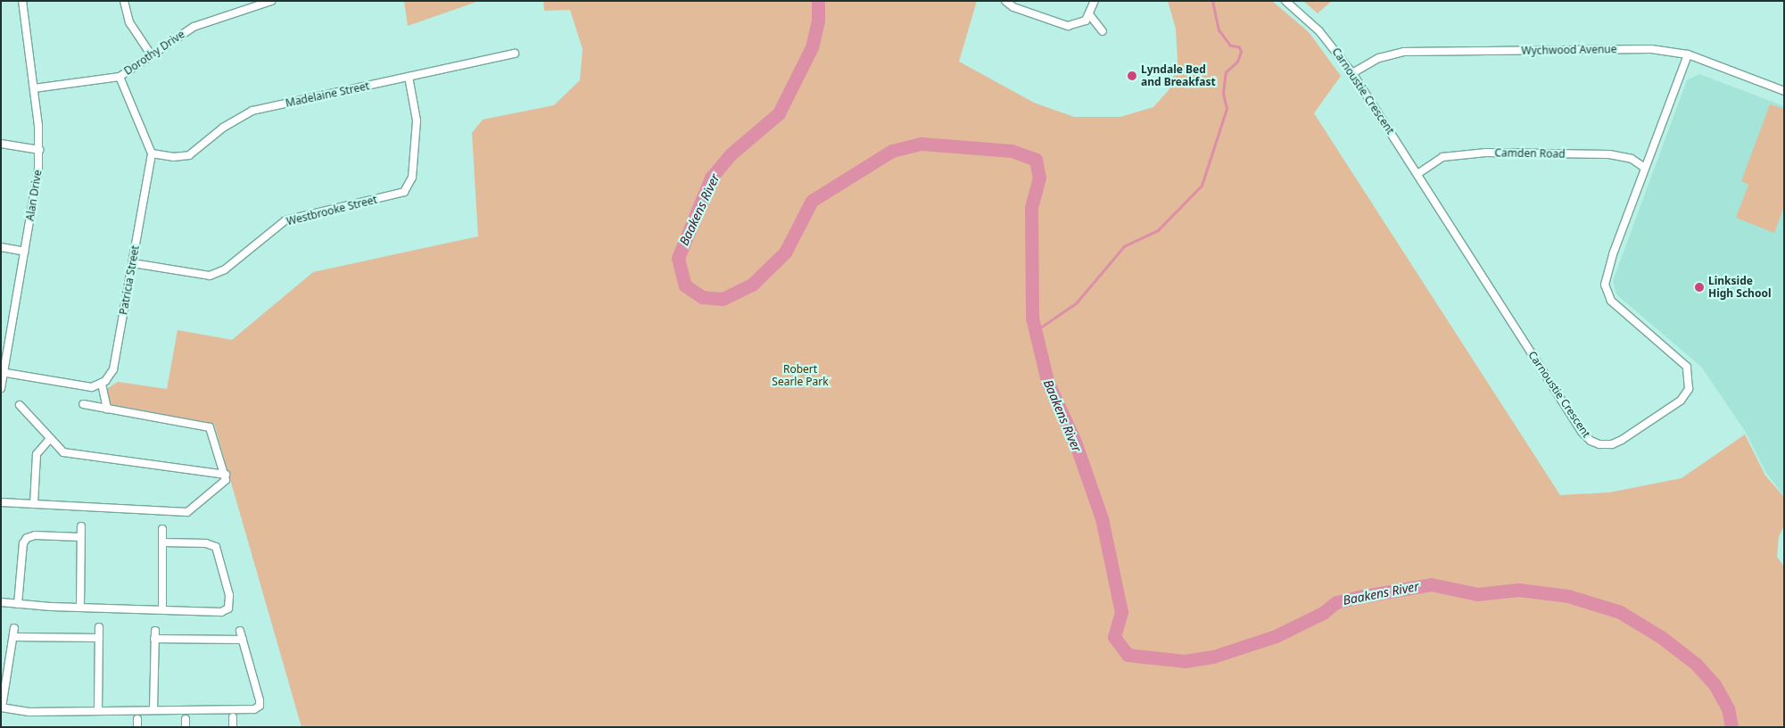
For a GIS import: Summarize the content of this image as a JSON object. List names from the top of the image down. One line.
{"streets":{"street":["Wychwood Avenue","Dorothy Drive","Carnoustie Crescent","Madelaine Street","Camden Road","Alan Drive","Westbrooke Street","Patricia Street"]},"crossings":[["Wychwood Avenue","Carnoustie Crescent"],["Dorothy Drive","Alan Drive"],["Carnoustie Crescent","Camden Road"],["Madelaine Street","Westbrooke Street"],["Madelaine Street","Patricia Street"],["Westbrooke Street","Patricia Street"]],"water":["Baakens River"],"parks":["Robert Searle Park"],"places":["Lyndale Bed and Breakfast","Linkside High School"]}
